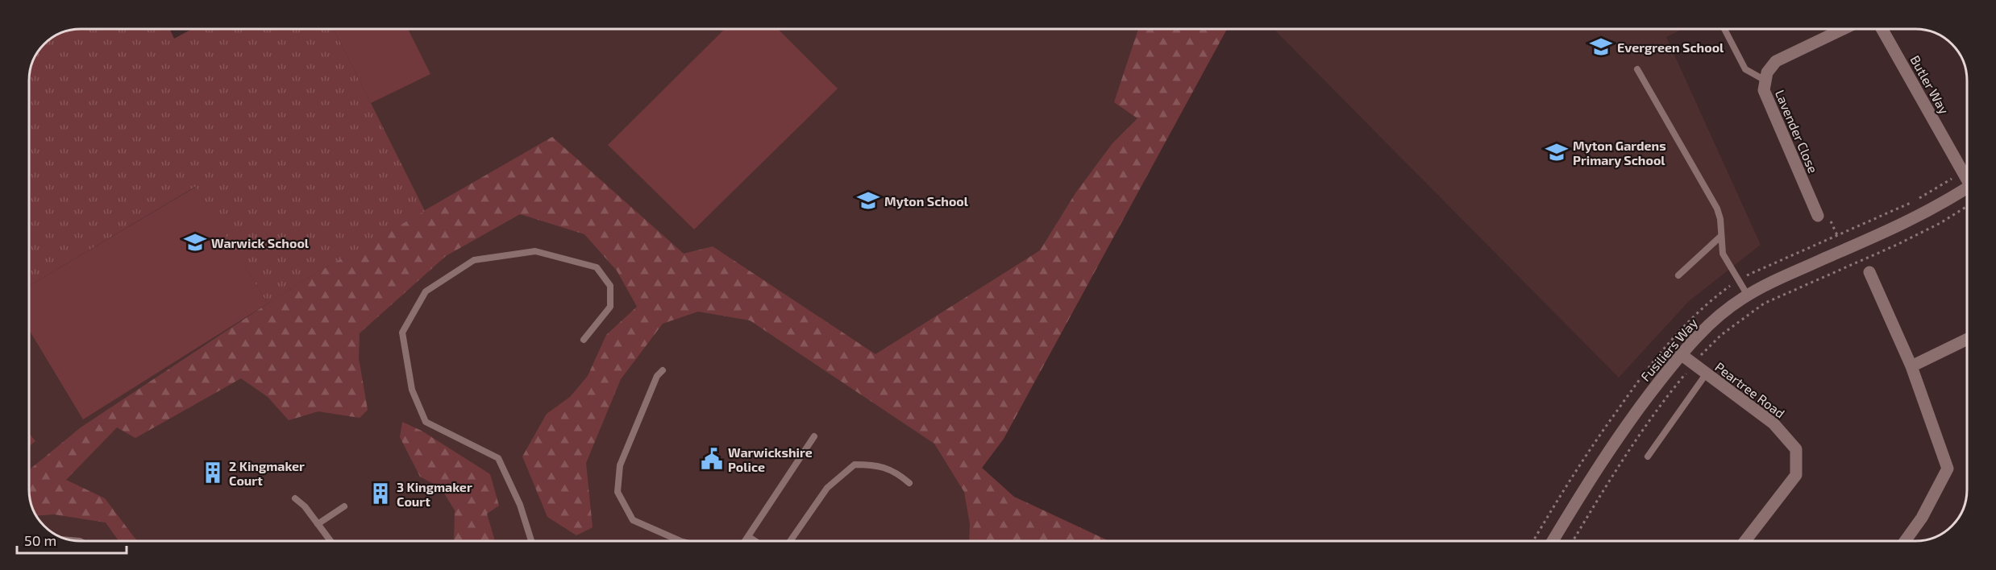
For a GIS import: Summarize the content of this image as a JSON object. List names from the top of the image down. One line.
{"streets":{"street":["Butler Way","Lavender Close","Fusiliers Way","Peartree Road"]},"crossings":[["Fusiliers Way","Peartree Road"]],"places":{"school or university":["Evergreen School","Myton Gardens Primary School","Myton School","Warwick School"],"public building":["Warwickshire Police"],"building":["2 Kingmaker Court","3 Kingmaker Court"]},"scale_bar":"50 m"}
